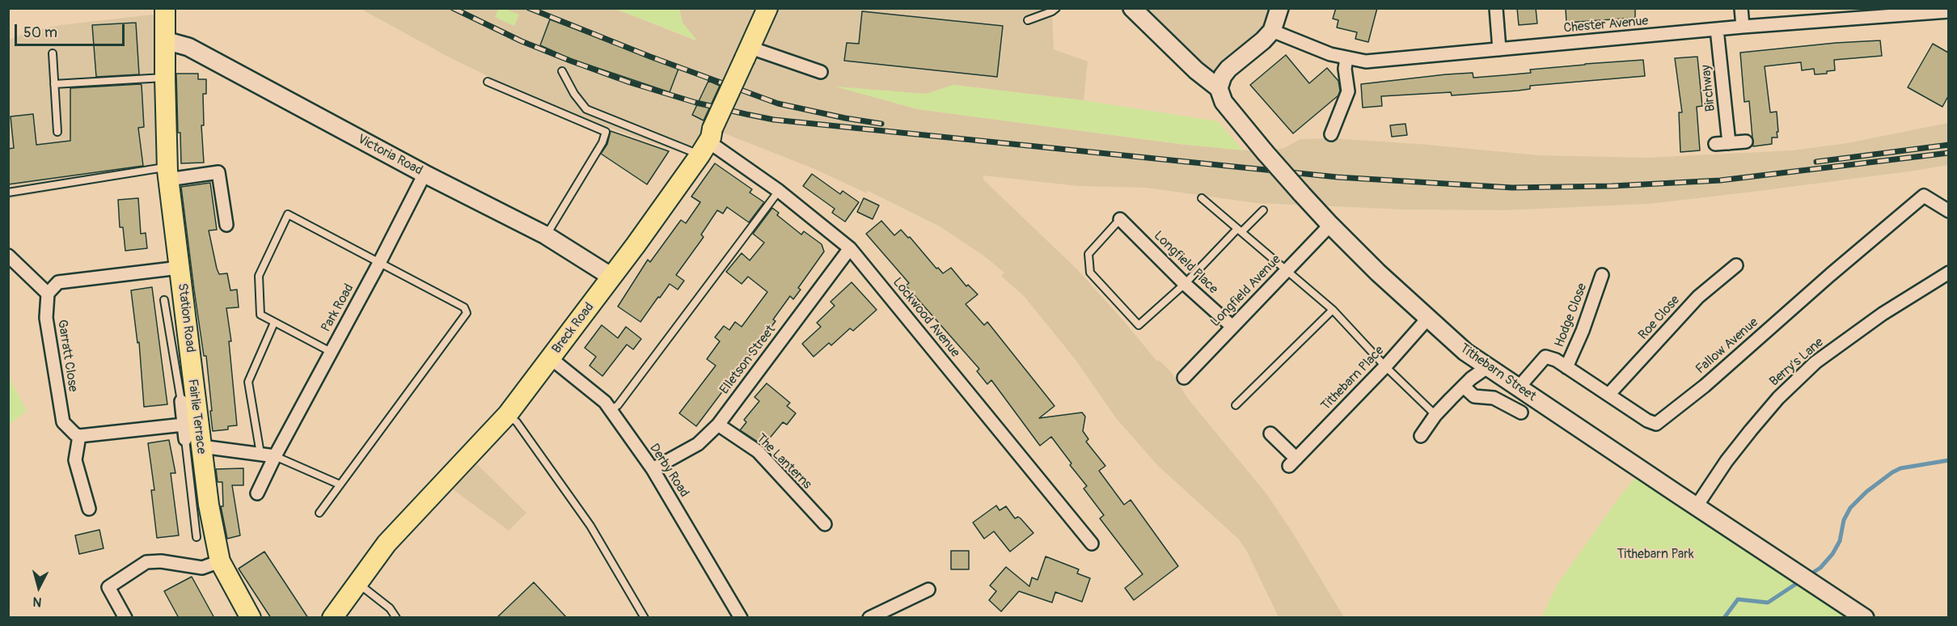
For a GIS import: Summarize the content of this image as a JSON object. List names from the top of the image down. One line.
{"streets":{"main road":["Victoria Road","Station Road","Breck Road","Tithebarn Street"],"street":["Chester Avenue","Birchway","Longfield Place","Longfield Avenue","Park Road","Hodge Close","Lockwood Avenue","Roe Close","Fallow Avenue","Garratt Close","Elletson Street","Berry's Lane","Tithebarn Place","Fairlie Terrace","The Lanterns","Derby Road"]},"crossings":[["Chester Avenue","Birchway"],["Victoria Road","Park Road"],["Victoria Road","Station Road"],["Victoria Road","Breck Road"],["Longfield Place","Longfield Avenue"],["Longfield Avenue","Tithebarn Street"],["Hodge Close","Fallow Avenue"],["Station Road","Fairlie Terrace"],["Lockwood Avenue","Breck Road"],["Lockwood Avenue","Elletson Street"],["Roe Close","Fallow Avenue"],["Breck Road","Derby Road"],["Fallow Avenue","Tithebarn Street"],["Elletson Street","The Lanterns"],["Elletson Street","Derby Road"],["Berry's Lane","Tithebarn Street"],["Tithebarn Street","Tithebarn Place"]],"parks":["Tithebarn Park"],"scale_bar":"50 m","north":"bottom"}
